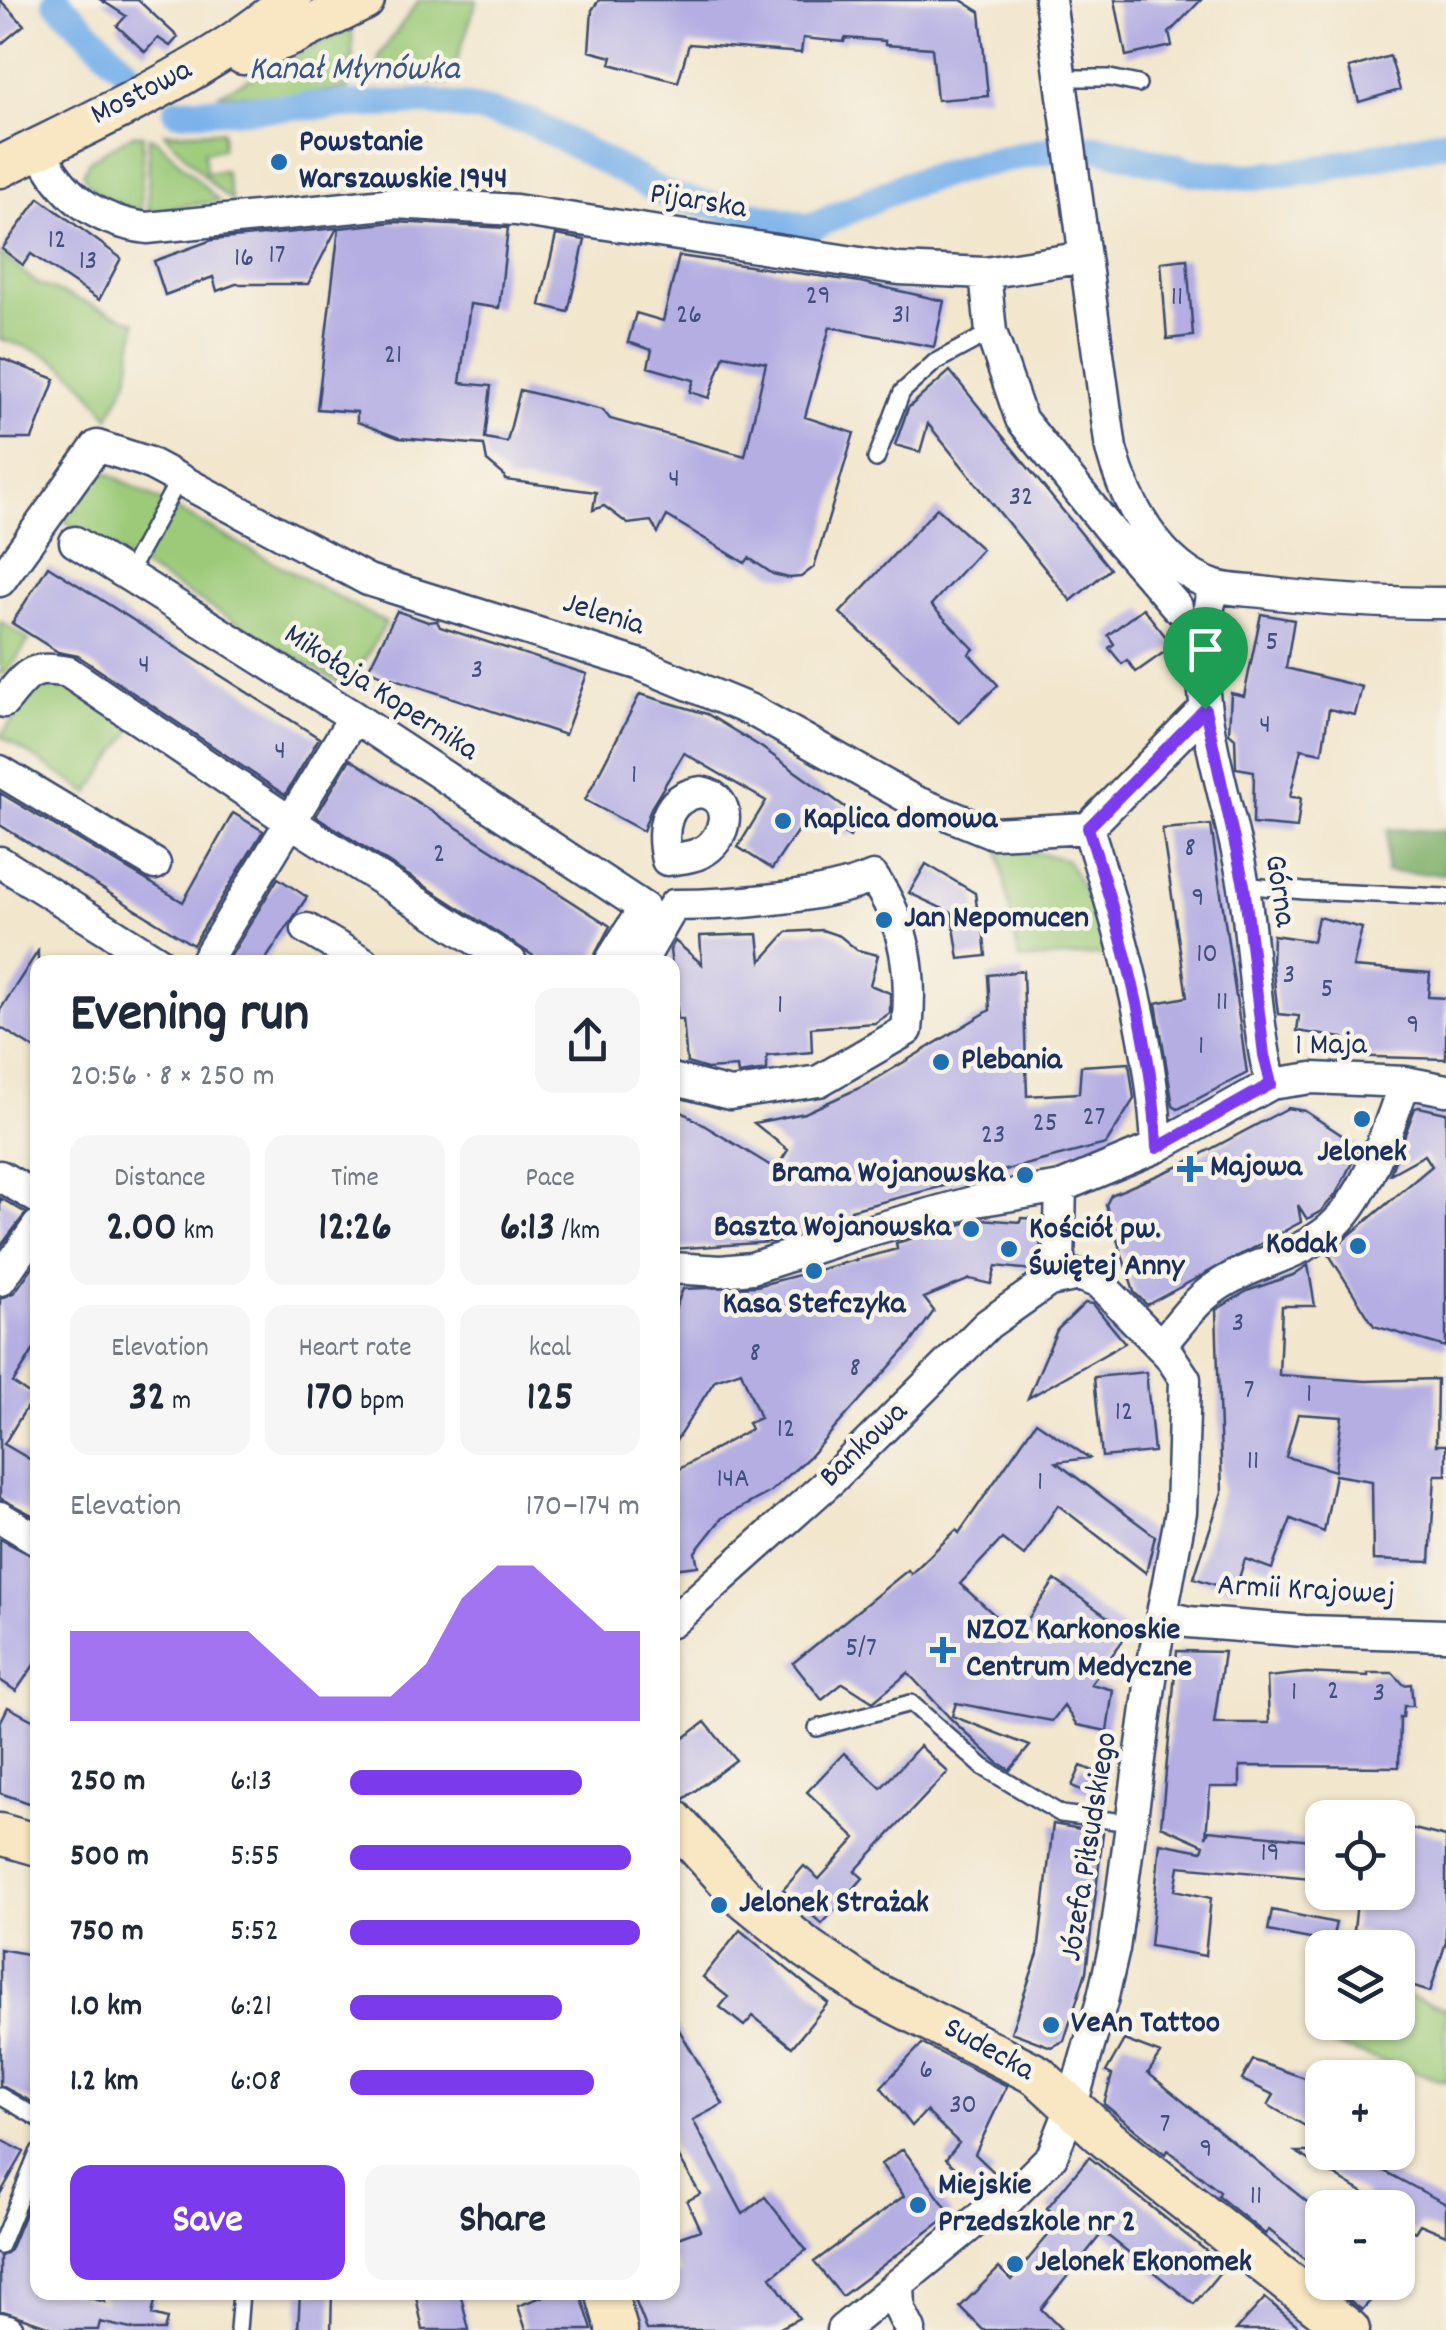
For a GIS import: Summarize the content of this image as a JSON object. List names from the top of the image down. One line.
{"streets":{"street":["Mostowa","Pijarska","Jelenia","Mikołaja Kopernika","Górna","1 Maja","Bankowa","Armii Krajowej","Józefa Piłsudskiego","Sudecka"]},"crossings":[["Mostowa","Pijarska"],["Górna","1 Maja"],["Bankowa","Józefa Piłsudskiego"],["Armii Krajowej","Józefa Piłsudskiego"],["Józefa Piłsudskiego","Sudecka"]],"water":["Kanał Młynówka"],"places":{"other":["Powstanie Warszawskie 1944","Kaplica domowa","Jan Nepomucen","Plebania","Jelonek","Brama Wojanowska","Baszta Wojanowska","Kodak","Kościół pw. Świętej Anny","Kasa Stefczyka","Jelonek Strażak","VeAn Tattoo","Miejskie Przedszkole nr 2","Jelonek Ekonomek"],"health":["Majowa","NZOZ Karkonoskie Centrum Medyczne"]},"house_numbers":["12","17","16","13","29","11","26","31","21","4","32","5","4","3","4","4","1","8","2","9","10","3","5","11","1","9","1","27","25","23","3","8","8","7","1","12","12","11","14A","1","5/7","2","1","3","19","6","30","7","9","11"],"page":{"heading":["Evening run","20:56 · 8 × 250 m"],"stats":[["Distance","2.00 km"],["Time","12:26"],["Pace","6:13 /km"],["Elevation","32 m"],["Heart rate","170 bpm"],["kcal","125"]],"chart":["Elevation","170–174 m"],"list":[{"name":"250 m","note":"6:13"},{"name":"500 m","note":"5:55"},{"name":"750 m","note":"5:52"},{"name":"1.0 km","note":"6:21"},{"name":"1.2 km","note":"6:08"}],"map_buttons":["+","−"],"buttons":["Save","Share"]}}
